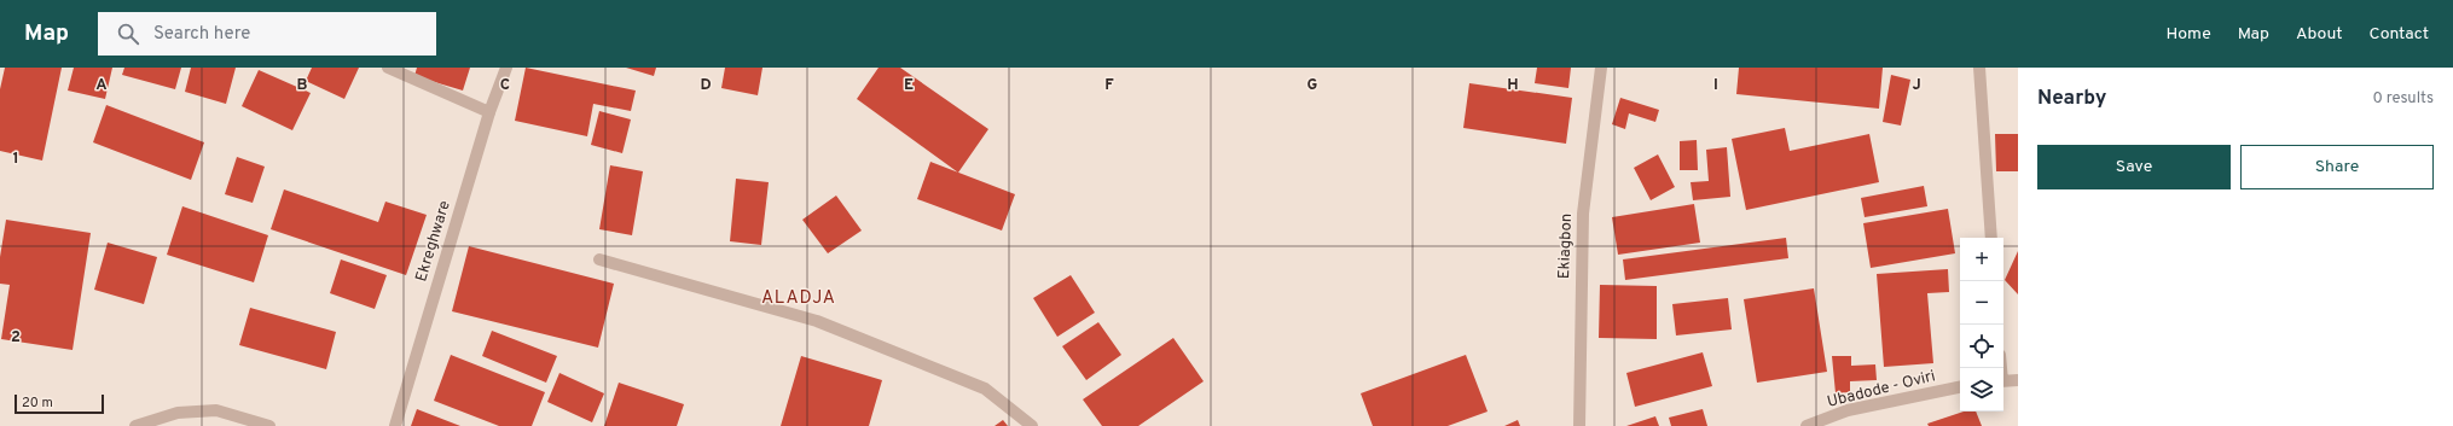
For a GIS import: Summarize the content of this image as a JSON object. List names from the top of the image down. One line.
{"streets":{"street":["Ekreghware","Ekiagbon","Ubadode - Oviri"]},"districts":["ALADJA"],"scale_bar":"20 m","page":{"header":"Map","search":"Search here","nav":["Home","Map","About","Contact"],"heading":["Nearby","0 results"],"buttons":["Save","Share"],"map_buttons":["+","−"],"scale":"20 m"},"grid":{"columns":["A","B","C","D","E","F","G","H","I","J"],"rows":["1","2"]}}
